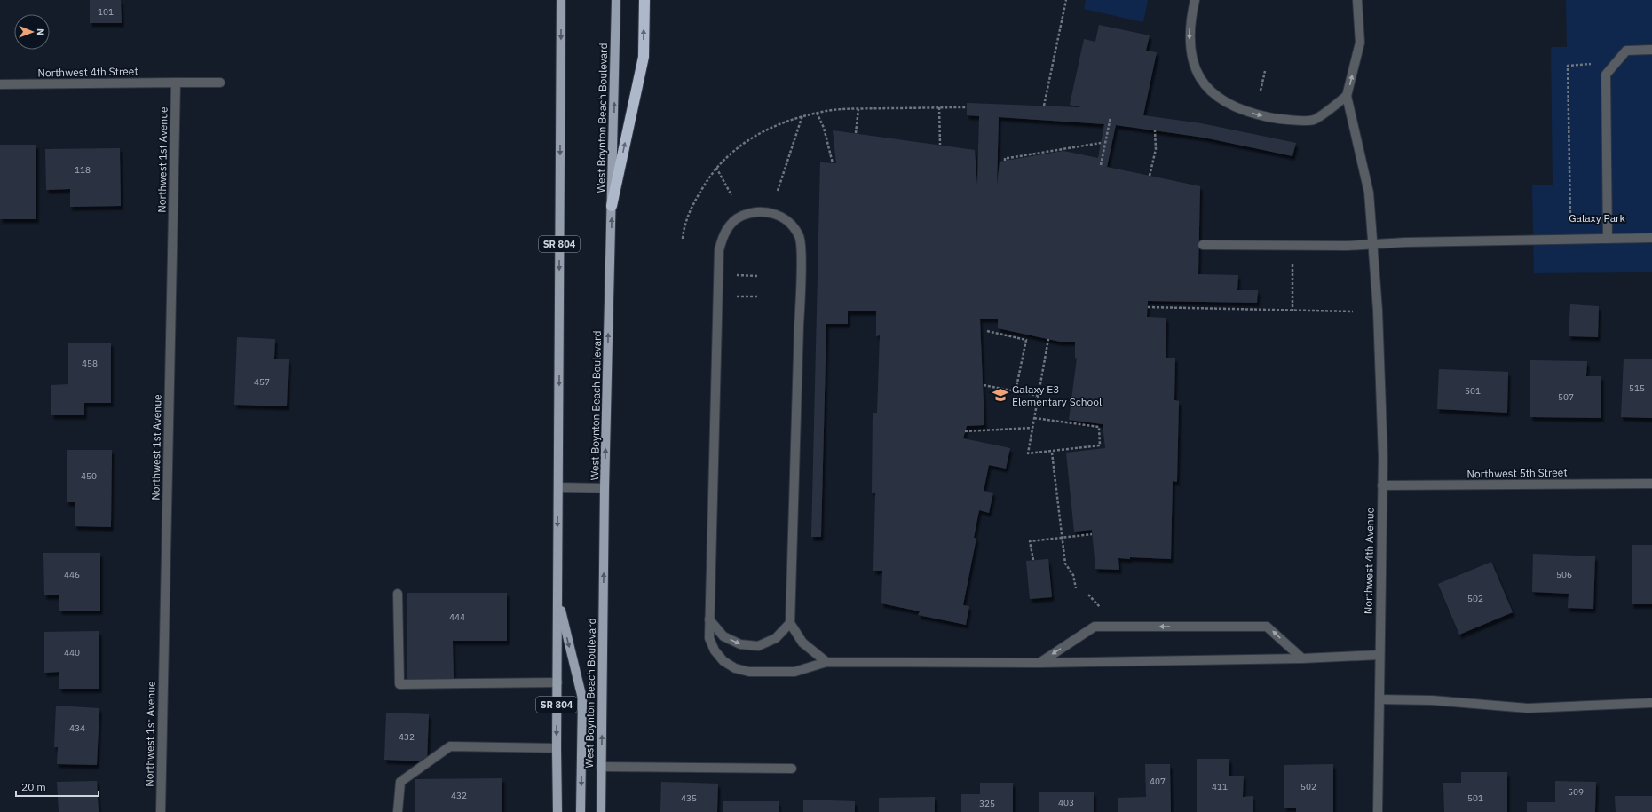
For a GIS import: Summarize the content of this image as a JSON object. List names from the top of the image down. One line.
{"streets":{"main road":["West Boynton Beach Boulevard","SR 804"],"street":["Northwest 4th Street","Northwest 1st Avenue","Northwest 5th Street","Northwest 4th Avenue"]},"crossings":[["Northwest 4th Street","Northwest 1st Avenue"],["Northwest 5th Street","Northwest 4th Avenue"]],"parks":["Galaxy Park"],"places":{"school or university":["Galaxy E3 Elementary School"]},"house_numbers":["101","118","458","457","515","501","507","450","446","506","502","444","440","434","432","407","411","502","509","432","435","501","403","325"],"scale_bar":"20 m","north":"right"}
